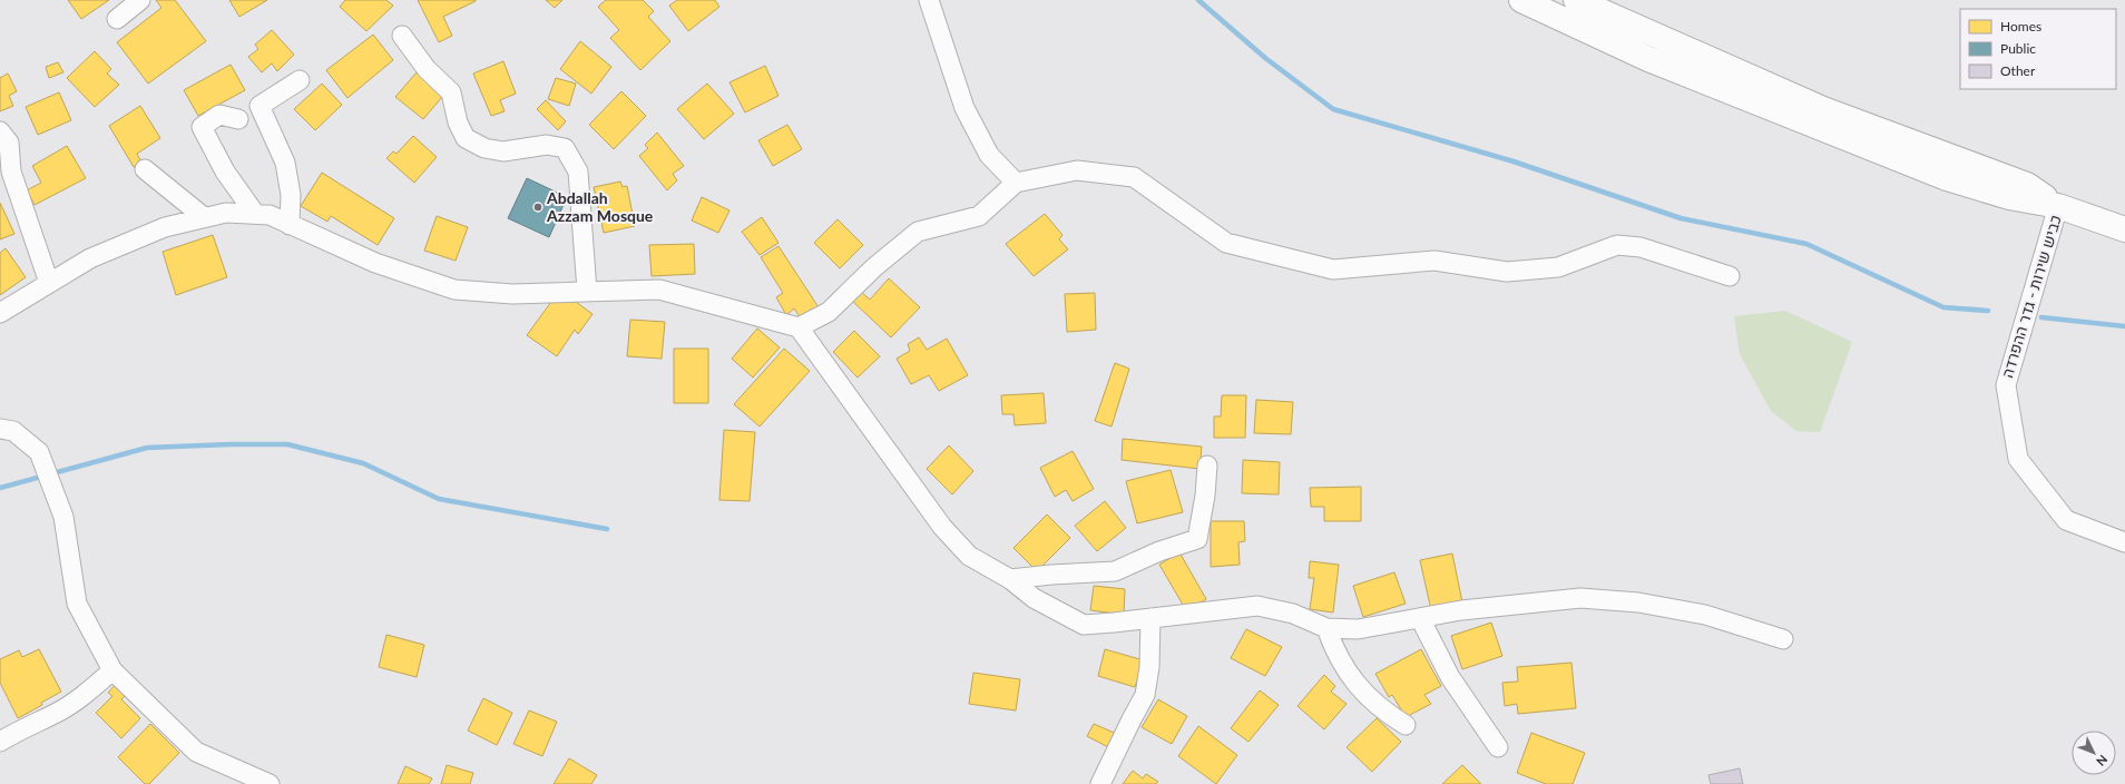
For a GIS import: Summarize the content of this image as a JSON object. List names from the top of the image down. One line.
{"streets":{"street":["כביש שירות - גדר ההפרדה"]},"places":["Abdallah Azzam Mosque"],"legend":["Homes","Public","Other"],"north":"bottom right"}
